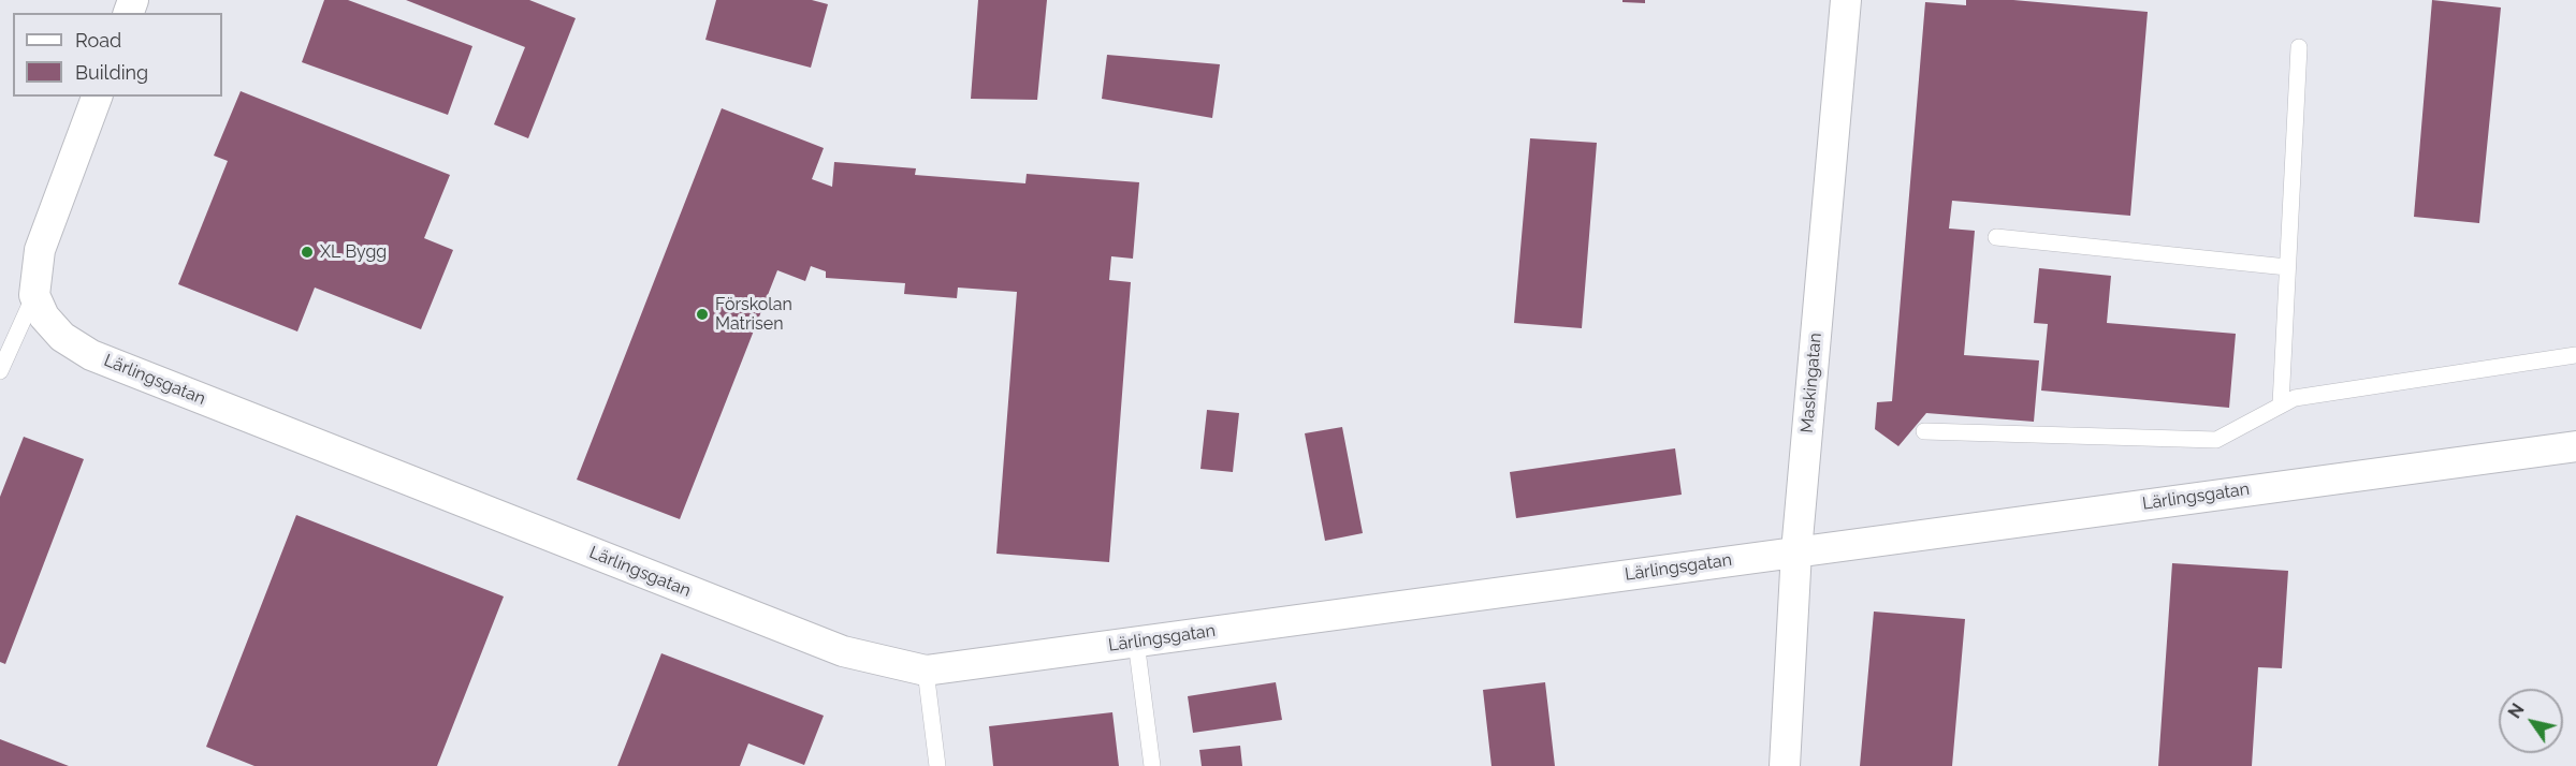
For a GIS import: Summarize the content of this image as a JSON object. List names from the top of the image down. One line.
{"streets":{"street":["Lärlingsgatan","Maskingatan"]},"crossings":[["Lärlingsgatan","Maskingatan"]],"places":["XL Bygg","Förskolan Matrisen"],"legend":["Road","Building"],"north":"top left"}
